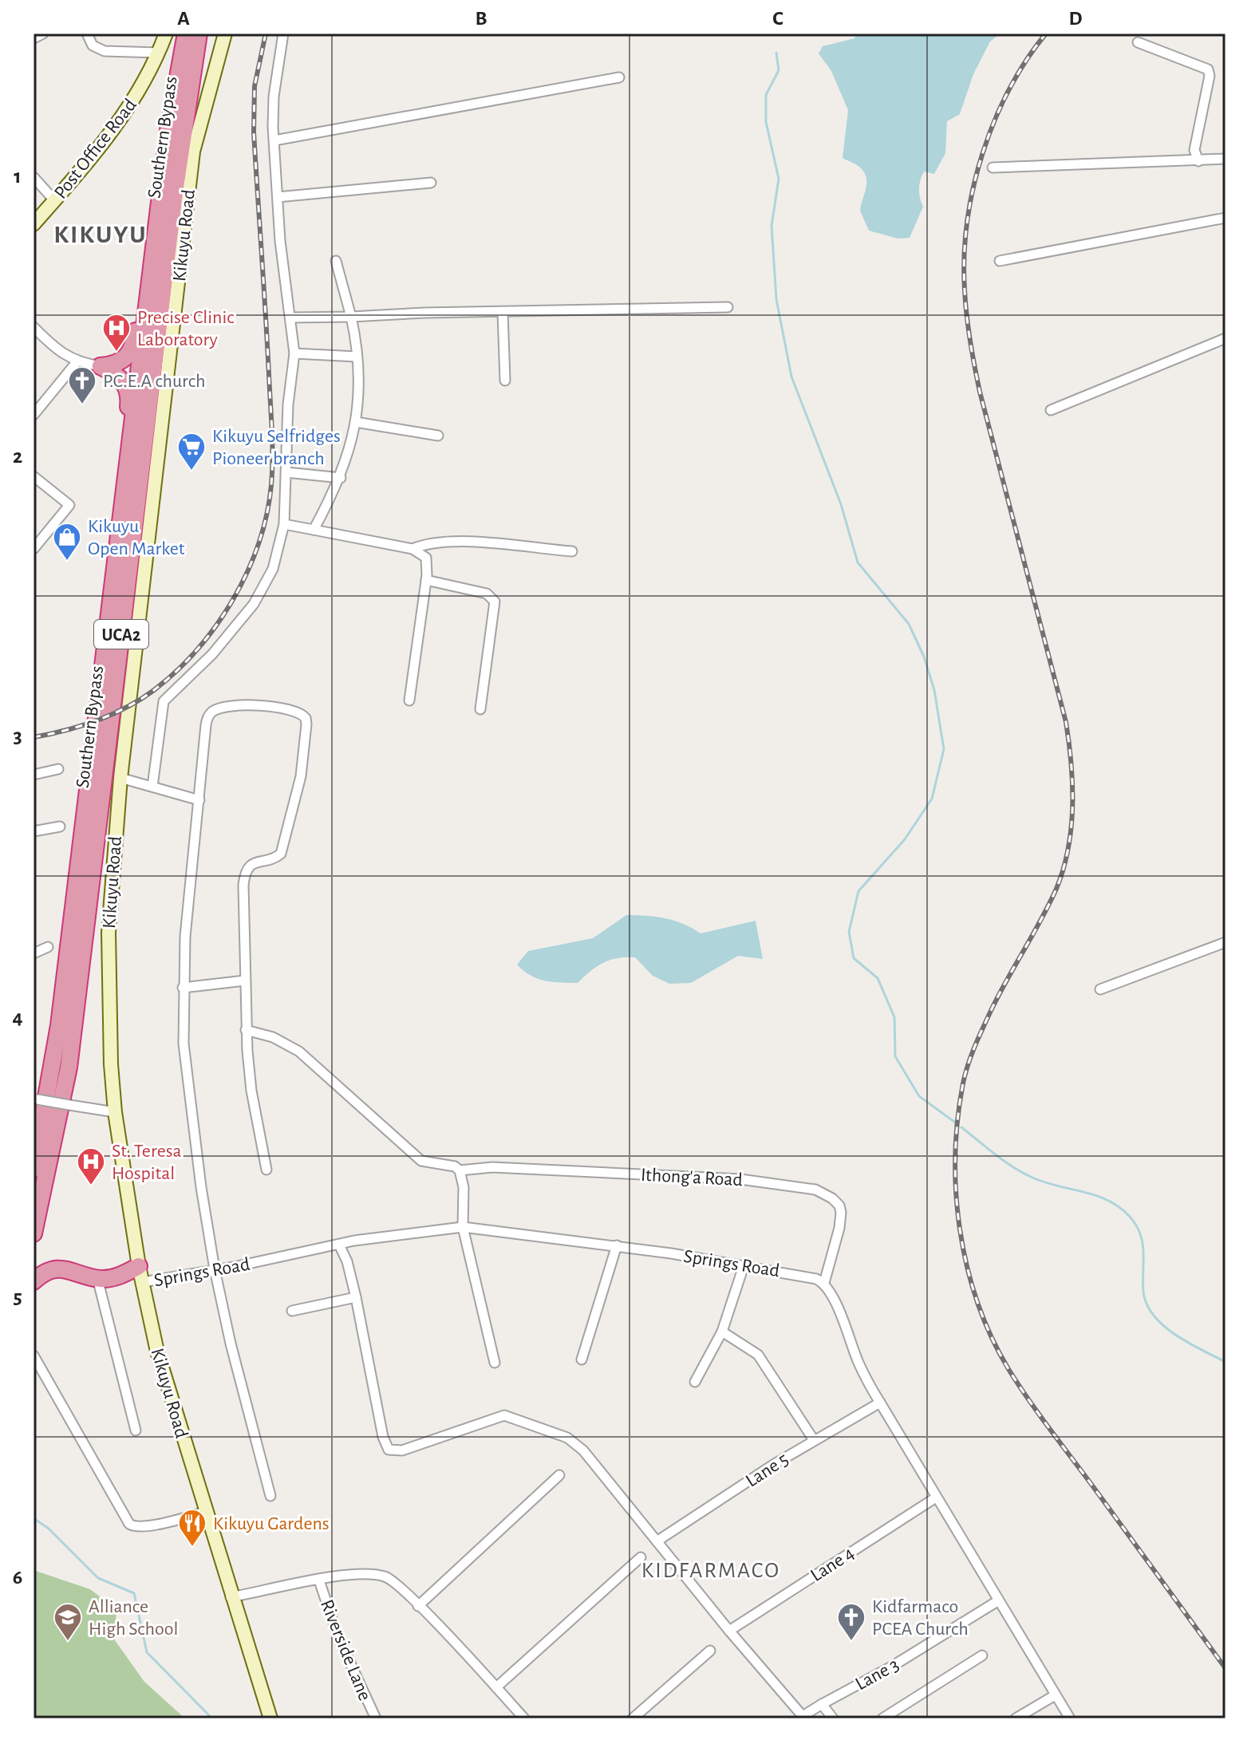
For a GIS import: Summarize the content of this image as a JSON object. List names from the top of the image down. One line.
{"streets":{"highway":["Southern Bypass","UCA2"],"main road":["Post Office Road","Kikuyu Road"],"street":["Ithong'a Road","Springs Road","Lane 5","Lane 4","Riverside Lane","Lane 3"]},"crossings":[["Kikuyu Road","Springs Road"],["Ithong'a Road","Springs Road"]],"districts":["KIKUYU","KIDFARMACO"],"places":{"hospital":["Precise Clinic Laboratory","St. Teresa Hospital"],"church":["P.C.E.A church","Kidfarmaco PCEA Church"],"supermarket":["Kikuyu Selfridges Pioneer branch"],"shop":["Kikuyu Open Market"],"restaurant":["Kikuyu Gardens"],"school or university":["Alliance High School"]},"grid":{"columns":["A","B","C","D"],"rows":["1","2","3","4","5","6"]}}
